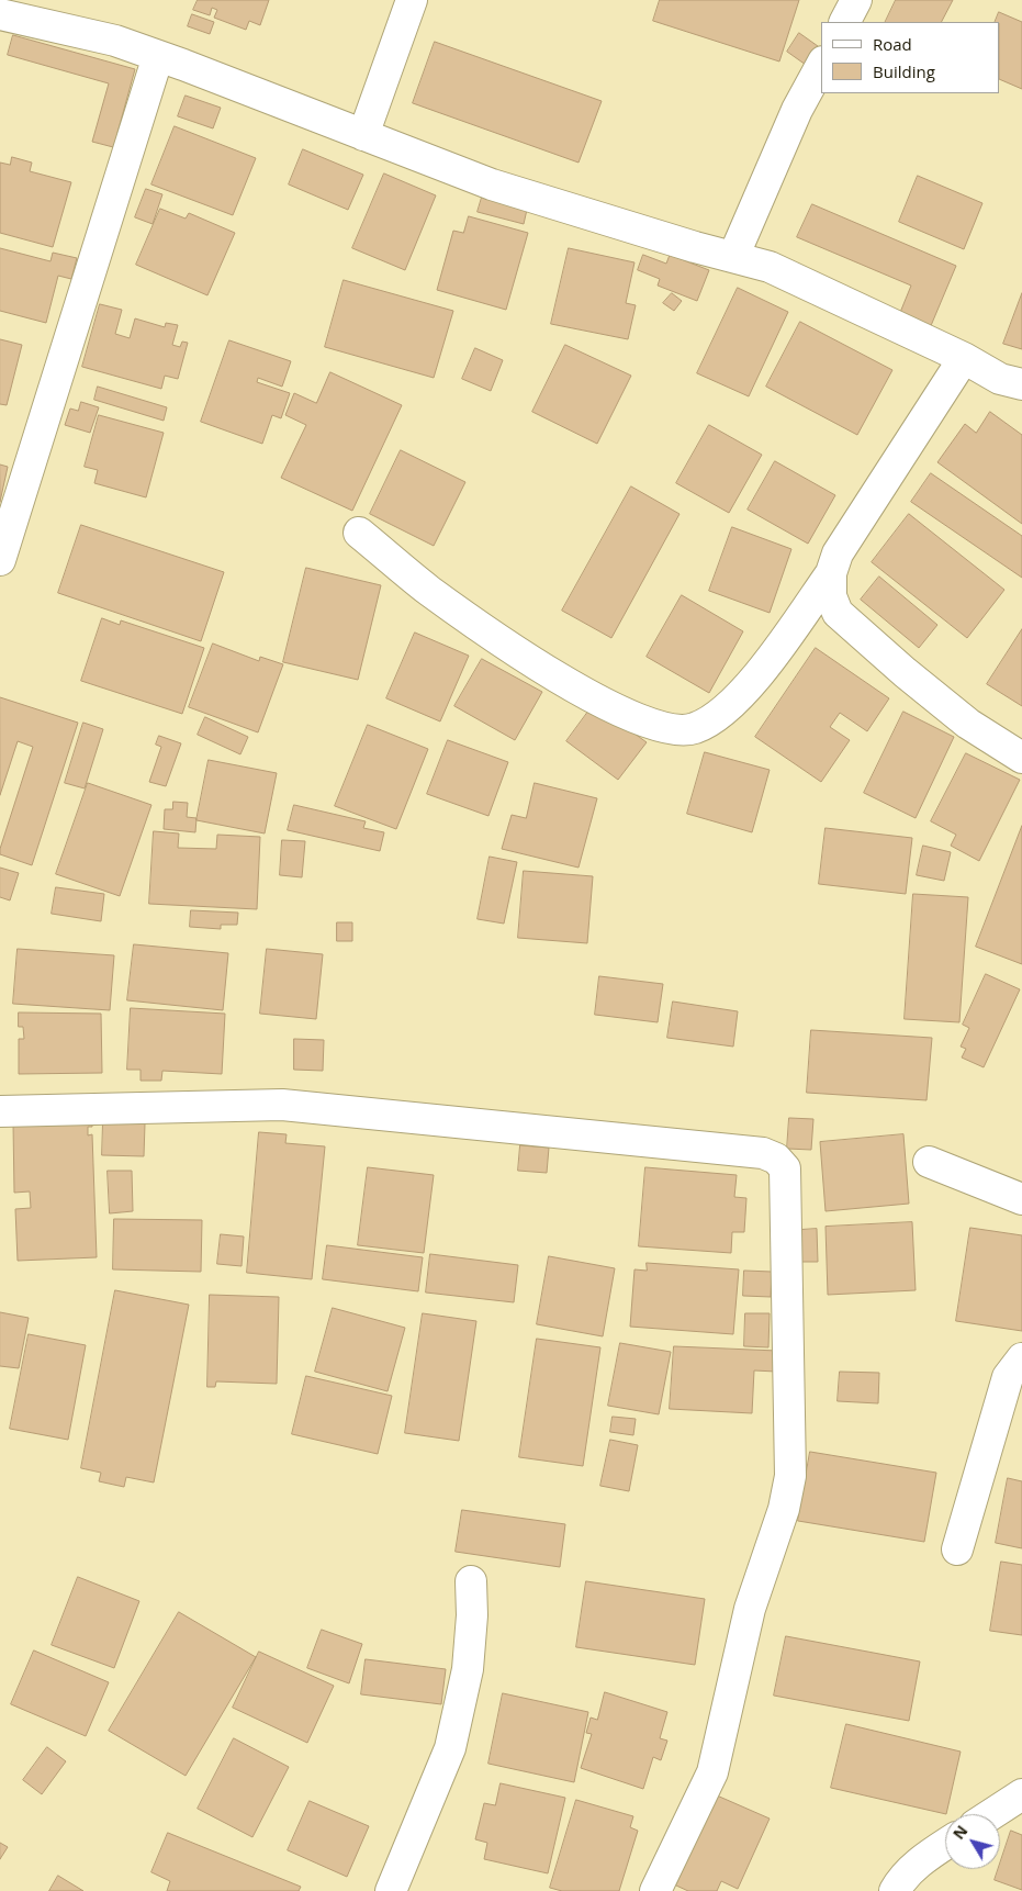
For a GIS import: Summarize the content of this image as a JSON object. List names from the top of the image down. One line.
{"legend":["Road","Building"],"north":"top left"}
